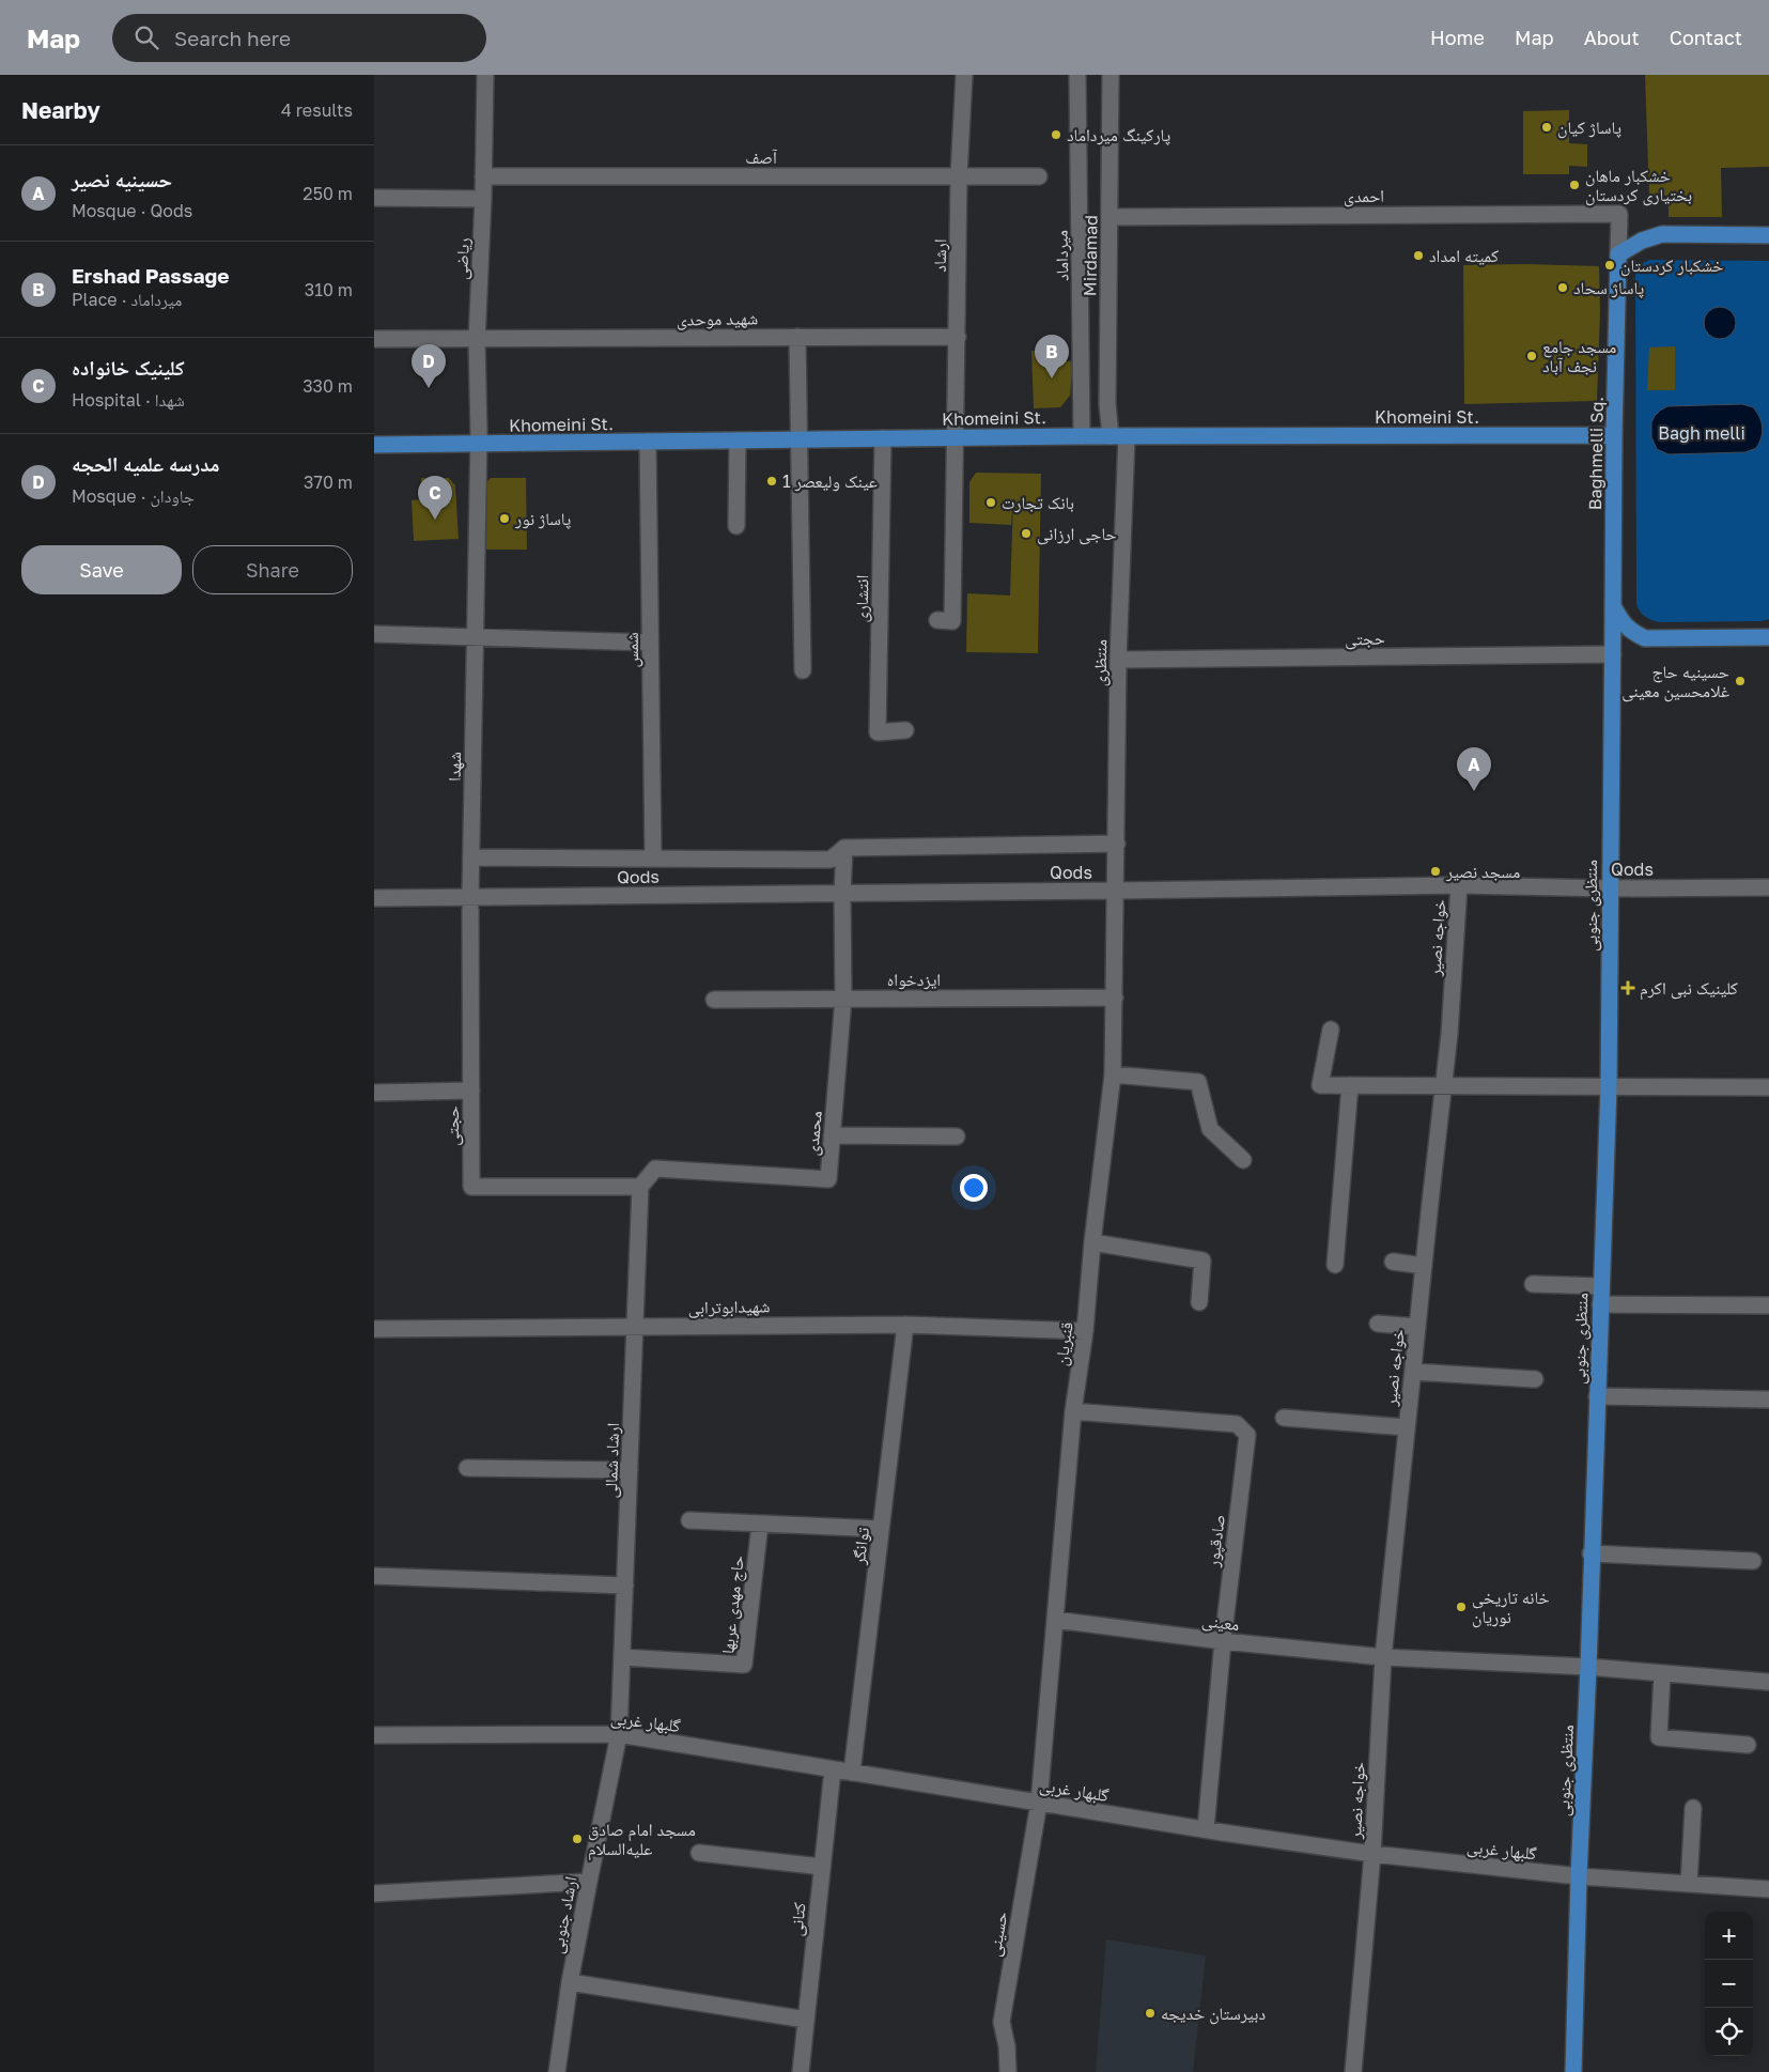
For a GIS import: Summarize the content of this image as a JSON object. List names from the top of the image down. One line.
{"streets":{"main road":["Khomeini St.","Baghmelli Sq.","منتظری جنوبی"],"street":["آصف","احمدی","ارشاد","میرداماد","Mirdamad","ریاضی","شهید موحدی","انتشاری","حجتی","شمس","منتظری","شهدا","Qods","خواجه نصیر","ایزدخواه","محمدی","شهیدابوترابی","قنبریان","ارشاد شمالی","صادقپور","توانگر","حاج مهدی عربها","معینی","گلبهار غربی","ارشاد جنوبی","کتانی","حسینی"]},"crossings":[["آصف","ارشاد"],["آصف","ریاضی"],["احمدی","Mirdamad"],["احمدی","Baghmelli Sq."],["ارشاد","شهید موحدی"],["ارشاد","Khomeini St."],["میرداماد","Khomeini St."],["Mirdamad","Khomeini St."],["Mirdamad","منتظری"],["ریاضی","شهید موحدی"],["ریاضی","Khomeini St."],["ریاضی","شهدا"],["Khomeini St.","Baghmelli Sq."],["Khomeini St.","انتشاری"],["Khomeini St.","شمس"],["Khomeini St.","منتظری"],["Khomeini St.","شهدا"],["Baghmelli Sq.","منتظری جنوبی"],["حجتی","منتظری"],["حجتی","شهدا"],["حجتی","Qods"],["حجتی","منتظری جنوبی"],["حجتی","محمدی"],["حجتی","ارشاد شمالی"],["منتظری","Qods"],["منتظری","قنبریان"],["شهدا","Qods"],["Qods","منتظری جنوبی"],["Qods","خواجه نصیر"],["Qods","محمدی"],["Qods","قنبریان"],["منتظری جنوبی","گلبهار غربی"],["خواجه نصیر","معینی"],["خواجه نصیر","گلبهار غربی"],["ایزدخواه","محمدی"],["ایزدخواه","قنبریان"],["محمدی","ارشاد شمالی"],["شهیدابوترابی","قنبریان"],["شهیدابوترابی","ارشاد شمالی"],["شهیدابوترابی","توانگر"],["قنبریان","صادقپور"],["قنبریان","معینی"],["قنبریان","گلبهار غربی"],["قنبریان","حسینی"],["ارشاد شمالی","حاج مهدی عربها"],["ارشاد شمالی","گلبهار غربی"],["ارشاد شمالی","ارشاد جنوبی"],["صادقپور","معینی"],["صادقپور","گلبهار غربی"],["توانگر","گلبهار غربی"],["گلبهار غربی","ارشاد جنوبی"],["گلبهار غربی","کتانی"],["گلبهار غربی","حسینی"]],"parks":["Bagh melli"],"places":{"other":["پاساژ کیان","پارکینگ میرداماد","خشکبار ماهان بختیاری کردستان","کمیته امداد","خشکبار کردستان","پاساژ سحاد","مسجد جامع نجف آباد","عینک ولیعصر 1","بانک تجارت","پاساژ نور","حاجی ارزانی","حسینیه حاج غلامحسین معینی","مسجد نصیر","خانه تاریخی نوریان","مسجد امام صادق علیه‌السلام","دبیرستان خدیجه"],"health":["کلینیک نبی اکرم"]},"page":{"header":"Map","search":"Search here","nav":["Home","Map","About","Contact"],"heading":["Nearby","4 results"],"list":[{"mark":"A","name":"حسینیه نصیر","note":"Mosque · Qods","value":"250 m"},{"mark":"B","name":"Ershad Passage","note":"Place · میرداماد","value":"310 m"},{"mark":"C","name":"کلینیک خانواده","note":"Hospital · شهدا","value":"330 m"},{"mark":"D","name":"مدرسه علمیه الحجه","note":"Mosque · جاودان","value":"370 m"}],"pins":["B","D","C","A"],"buttons":["Save","Share"],"map_buttons":["+","−"]}}
